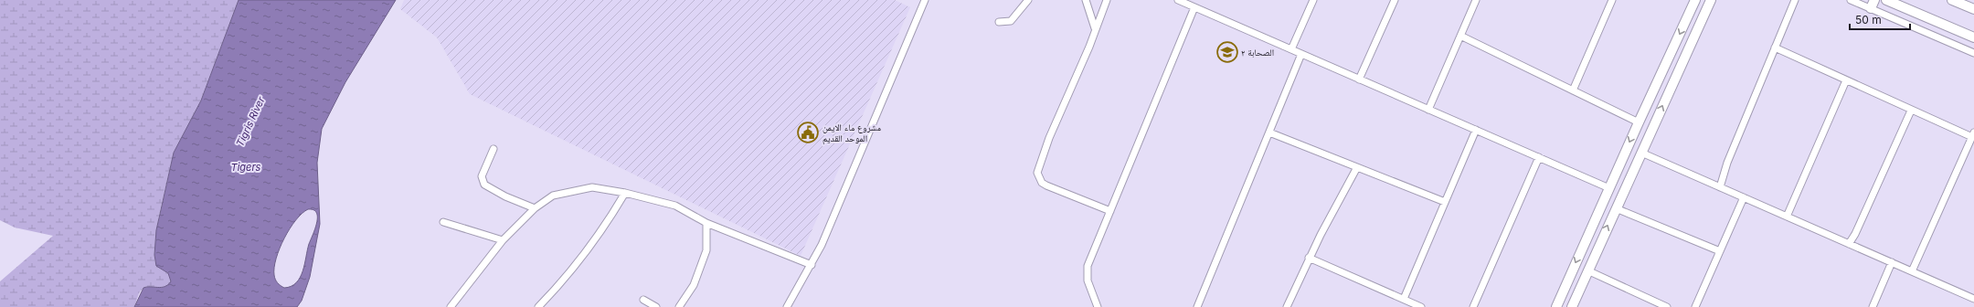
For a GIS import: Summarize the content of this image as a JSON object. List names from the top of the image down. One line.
{"water":["Tigris River","Tigers"],"places":{"school or university":["الصحابة ٢"],"public building":["مشروع ماء الايمن الموحد القديم"]},"scale_bar":"50 m"}
